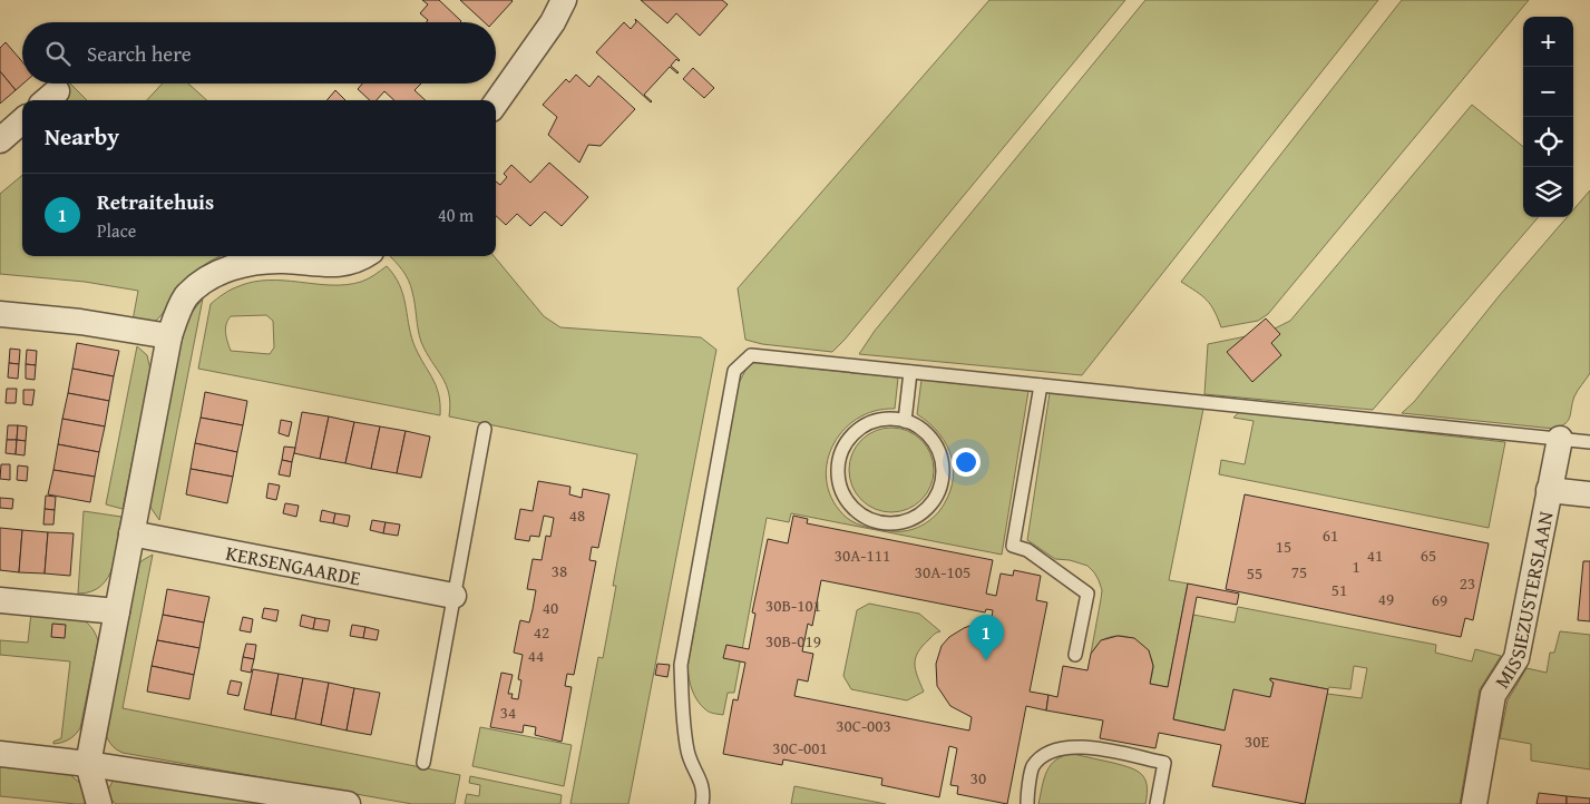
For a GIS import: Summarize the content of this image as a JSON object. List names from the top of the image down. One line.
{"streets":{"street":["KERSENGAARDE","MISSIEZUSTERSLAAN"]},"house_numbers":["48","61","15","30A-111","41","65","1","38","30A-105","75","55","23","51","49","69","30B-101","40","42","30B-019","44","34","30C-003","30E","30C-001","30"],"page":{"map_buttons":["+","−"],"search":"Search here","heading":"Nearby","list":[{"mark":"1","name":"Retraitehuis","note":"Place","value":"40 m"}],"pins":"1"}}
